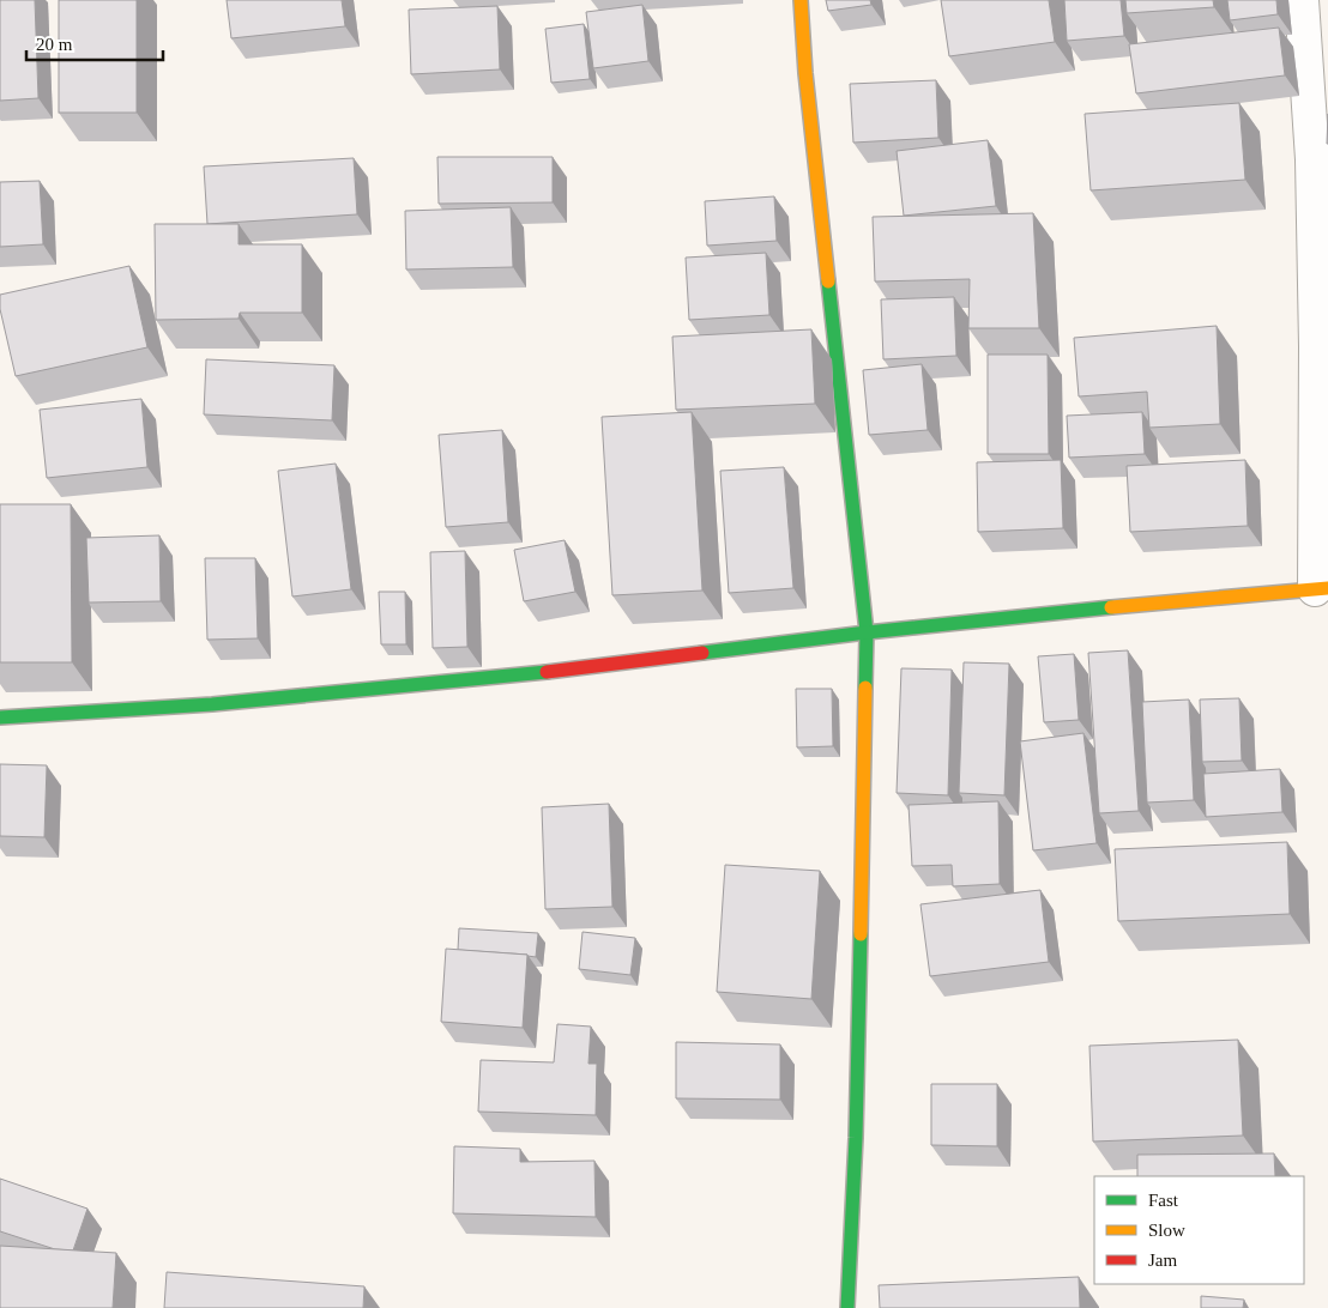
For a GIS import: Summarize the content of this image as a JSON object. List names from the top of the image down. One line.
{"legend":["Fast","Slow","Jam"],"scale_bar":"20 m"}
